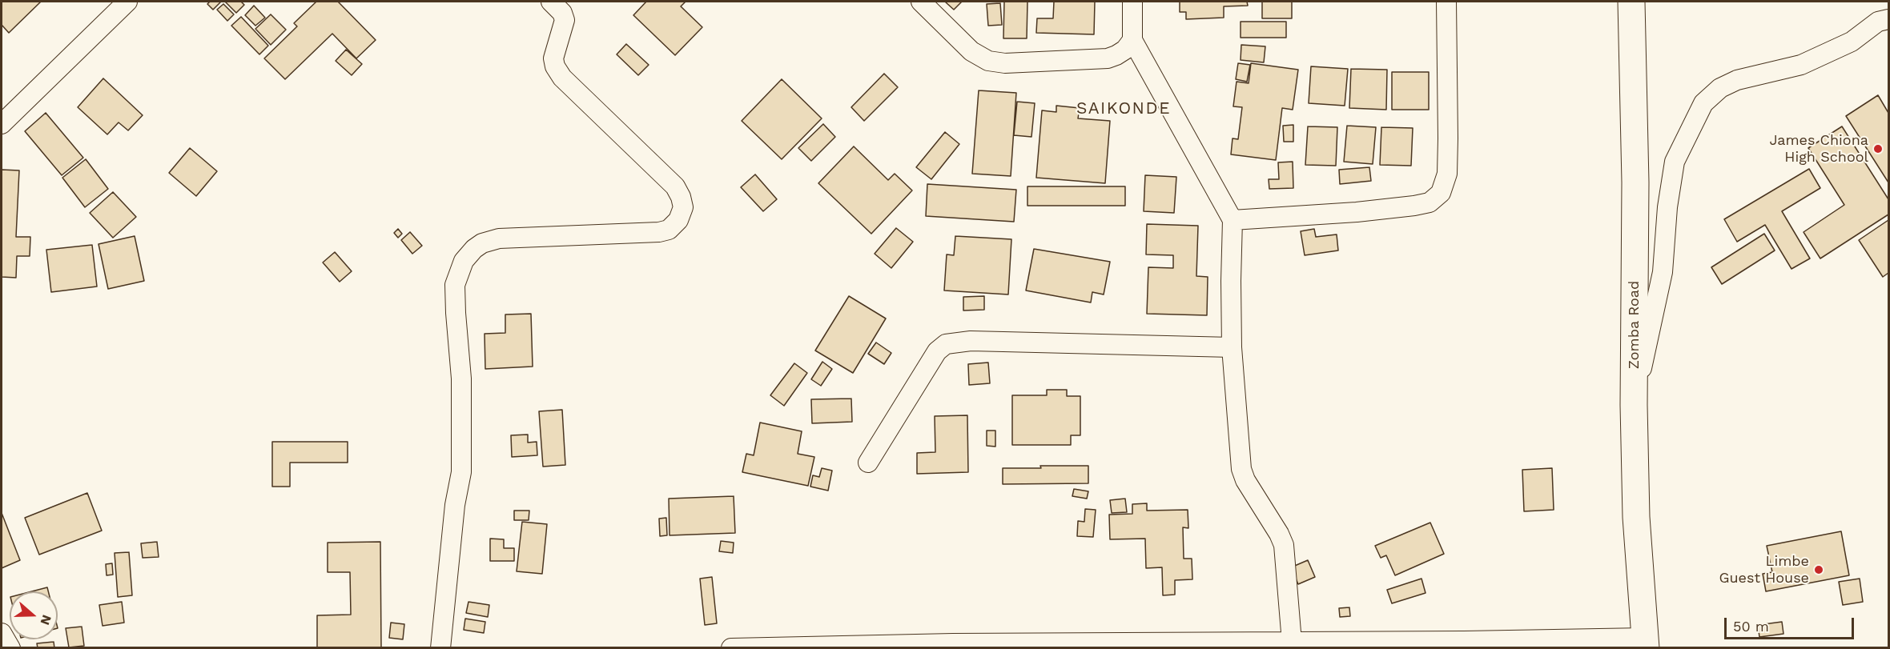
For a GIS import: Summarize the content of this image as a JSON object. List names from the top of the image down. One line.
{"streets":{"highway":["Zomba Road"]},"districts":["SAIKONDE"],"places":["James Chiona High School","Limbe Guest House"],"scale_bar":"50 m","north":"right"}
